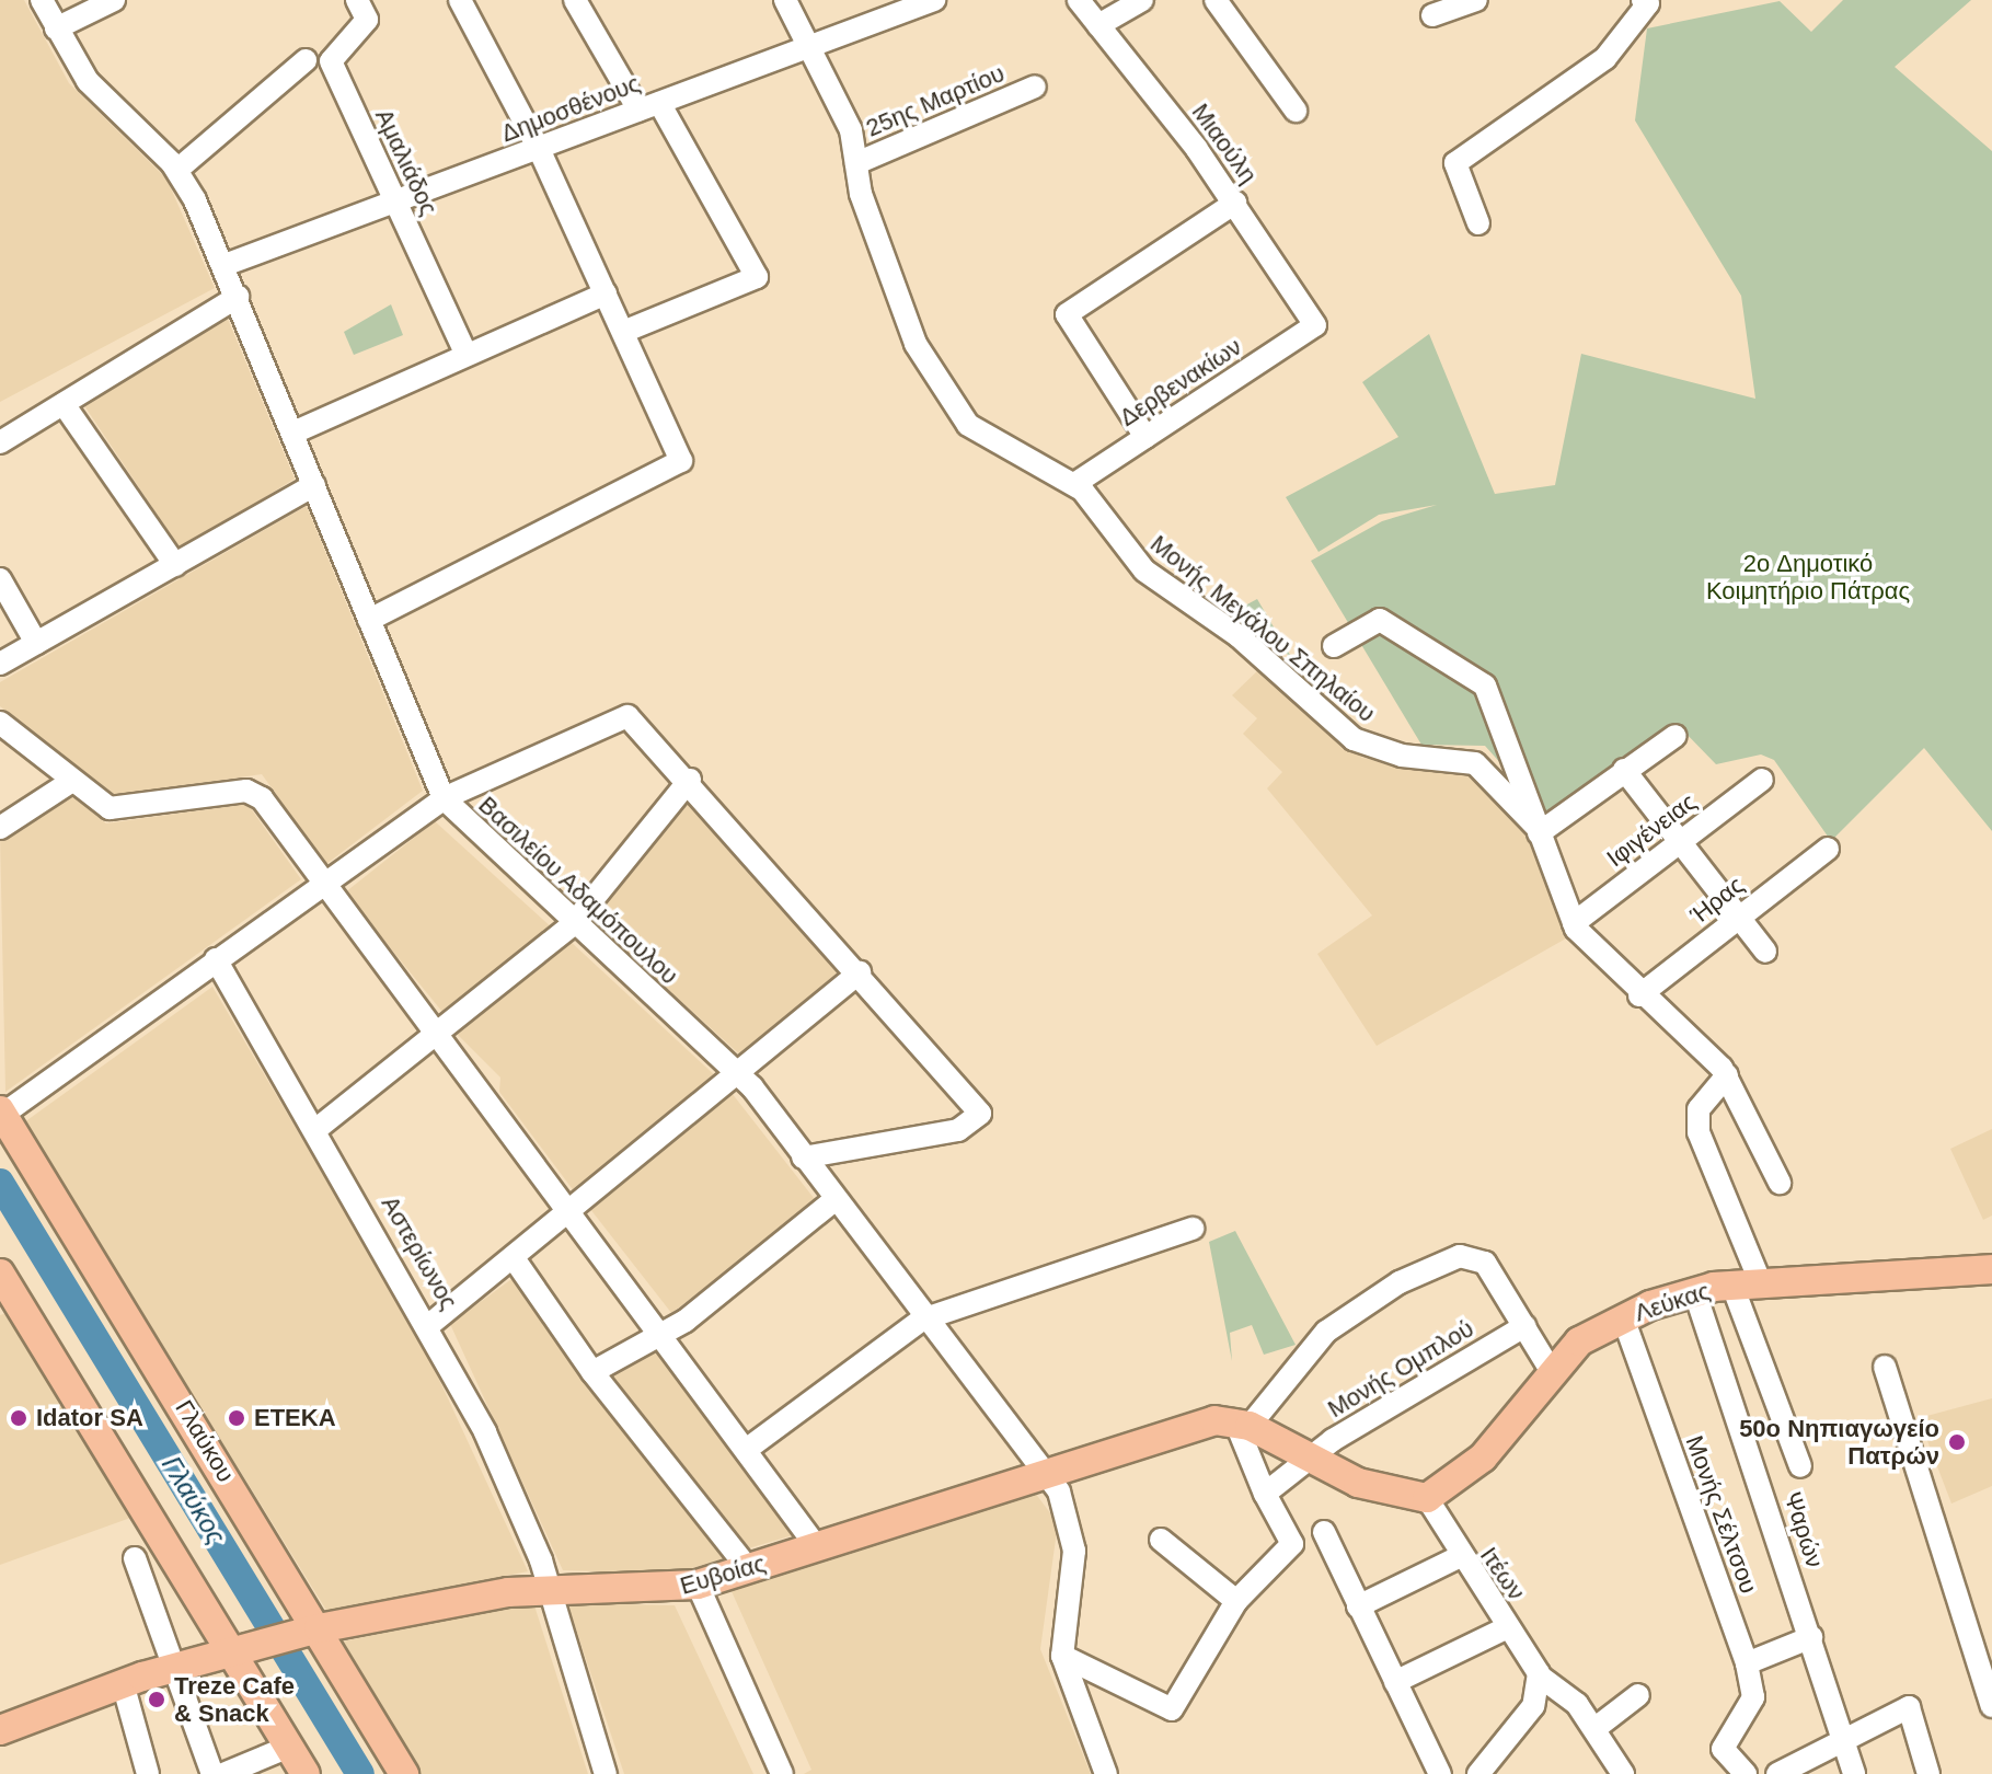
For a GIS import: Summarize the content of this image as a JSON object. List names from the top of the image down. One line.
{"streets":{"main road":["Λεύκας","Γλαύκου","Ευβοίας"],"street":["25ης Μαρτίου","Δημοσθένους","Μιαούλη","Αμαλιάδος","Δερβενακίων","Μονής Μεγάλου Σπηλαίου","Ιφιγένειας","Βασιλείου Αδαμόπουλου","Ήρας","Αστερίωνος","Μονής Ομπλού","Μονής Σέλτσου","Ψαρών","Ιτέων"]},"crossings":[["25ης Μαρτίου","Μονής Μεγάλου Σπηλαίου"],["Δημοσθένους","Αμαλιάδος"],["Δημοσθένους","Μονής Μεγάλου Σπηλαίου"],["Δημοσθένους","Βασιλείου Αδαμόπουλου"],["Μιαούλη","Δερβενακίων"],["Δερβενακίων","Μονής Μεγάλου Σπηλαίου"],["Μονής Μεγάλου Σπηλαίου","Ιφιγένειας"],["Μονής Μεγάλου Σπηλαίου","Ήρας"],["Βασιλείου Αδαμόπουλου","Ευβοίας"],["Αστερίωνος","Ευβοίας"],["Λεύκας","Μονής Σέλτσου"],["Λεύκας","Ψαρών"],["Λεύκας","Ιτέων"],["Γλαύκου","Ευβοίας"]],"water":["Γλαύκος"],"parks":["2o Δημοτικό Κοιμητήριο Πάτρας"],"places":["Idator SA","ΕΤΕΚΑ","50o Νηπιαγωγείο Πατρών","Treze Cafe & Snack"]}
